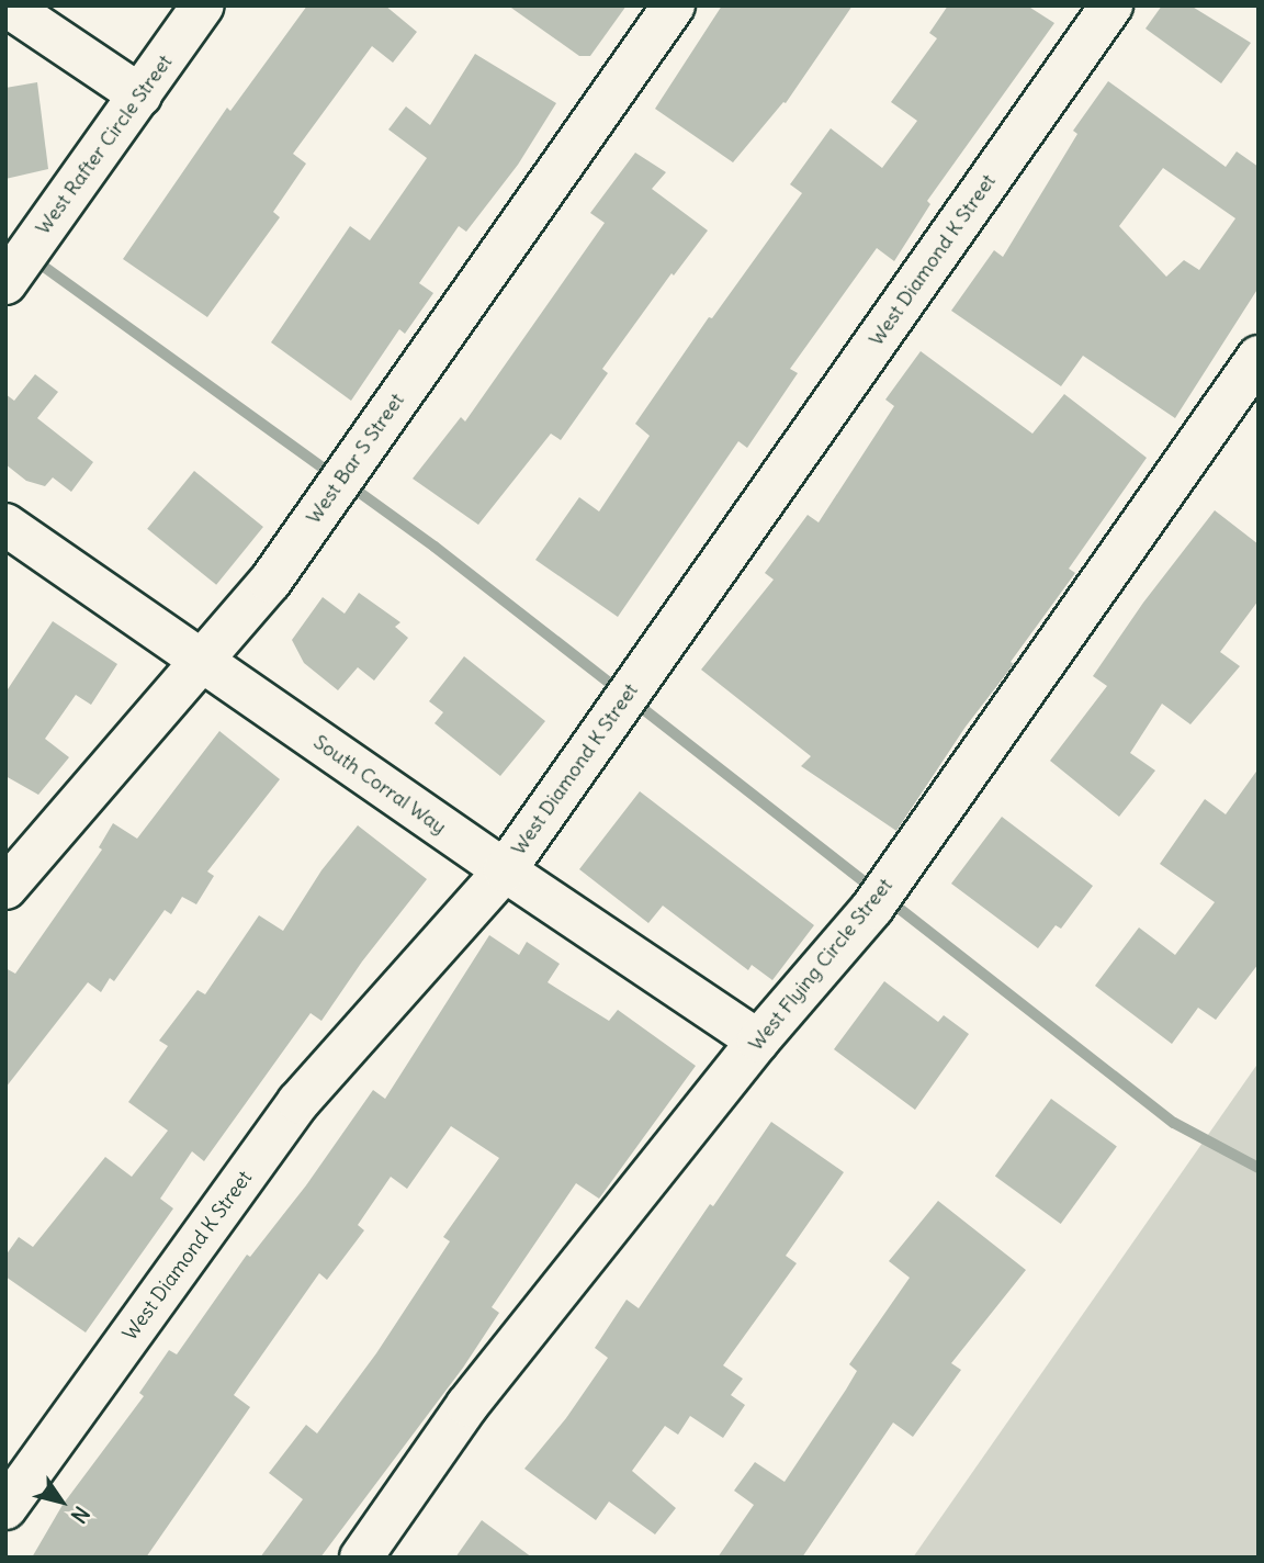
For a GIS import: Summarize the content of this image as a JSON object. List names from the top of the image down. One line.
{"streets":{"street":["West Rafter Circle Street","West Diamond K Street","West Bar S Street","South Corral Way","West Flying Circle Street"]},"crossings":[["West Diamond K Street","South Corral Way"],["West Bar S Street","South Corral Way"],["South Corral Way","West Flying Circle Street"]],"north":"bottom right"}
